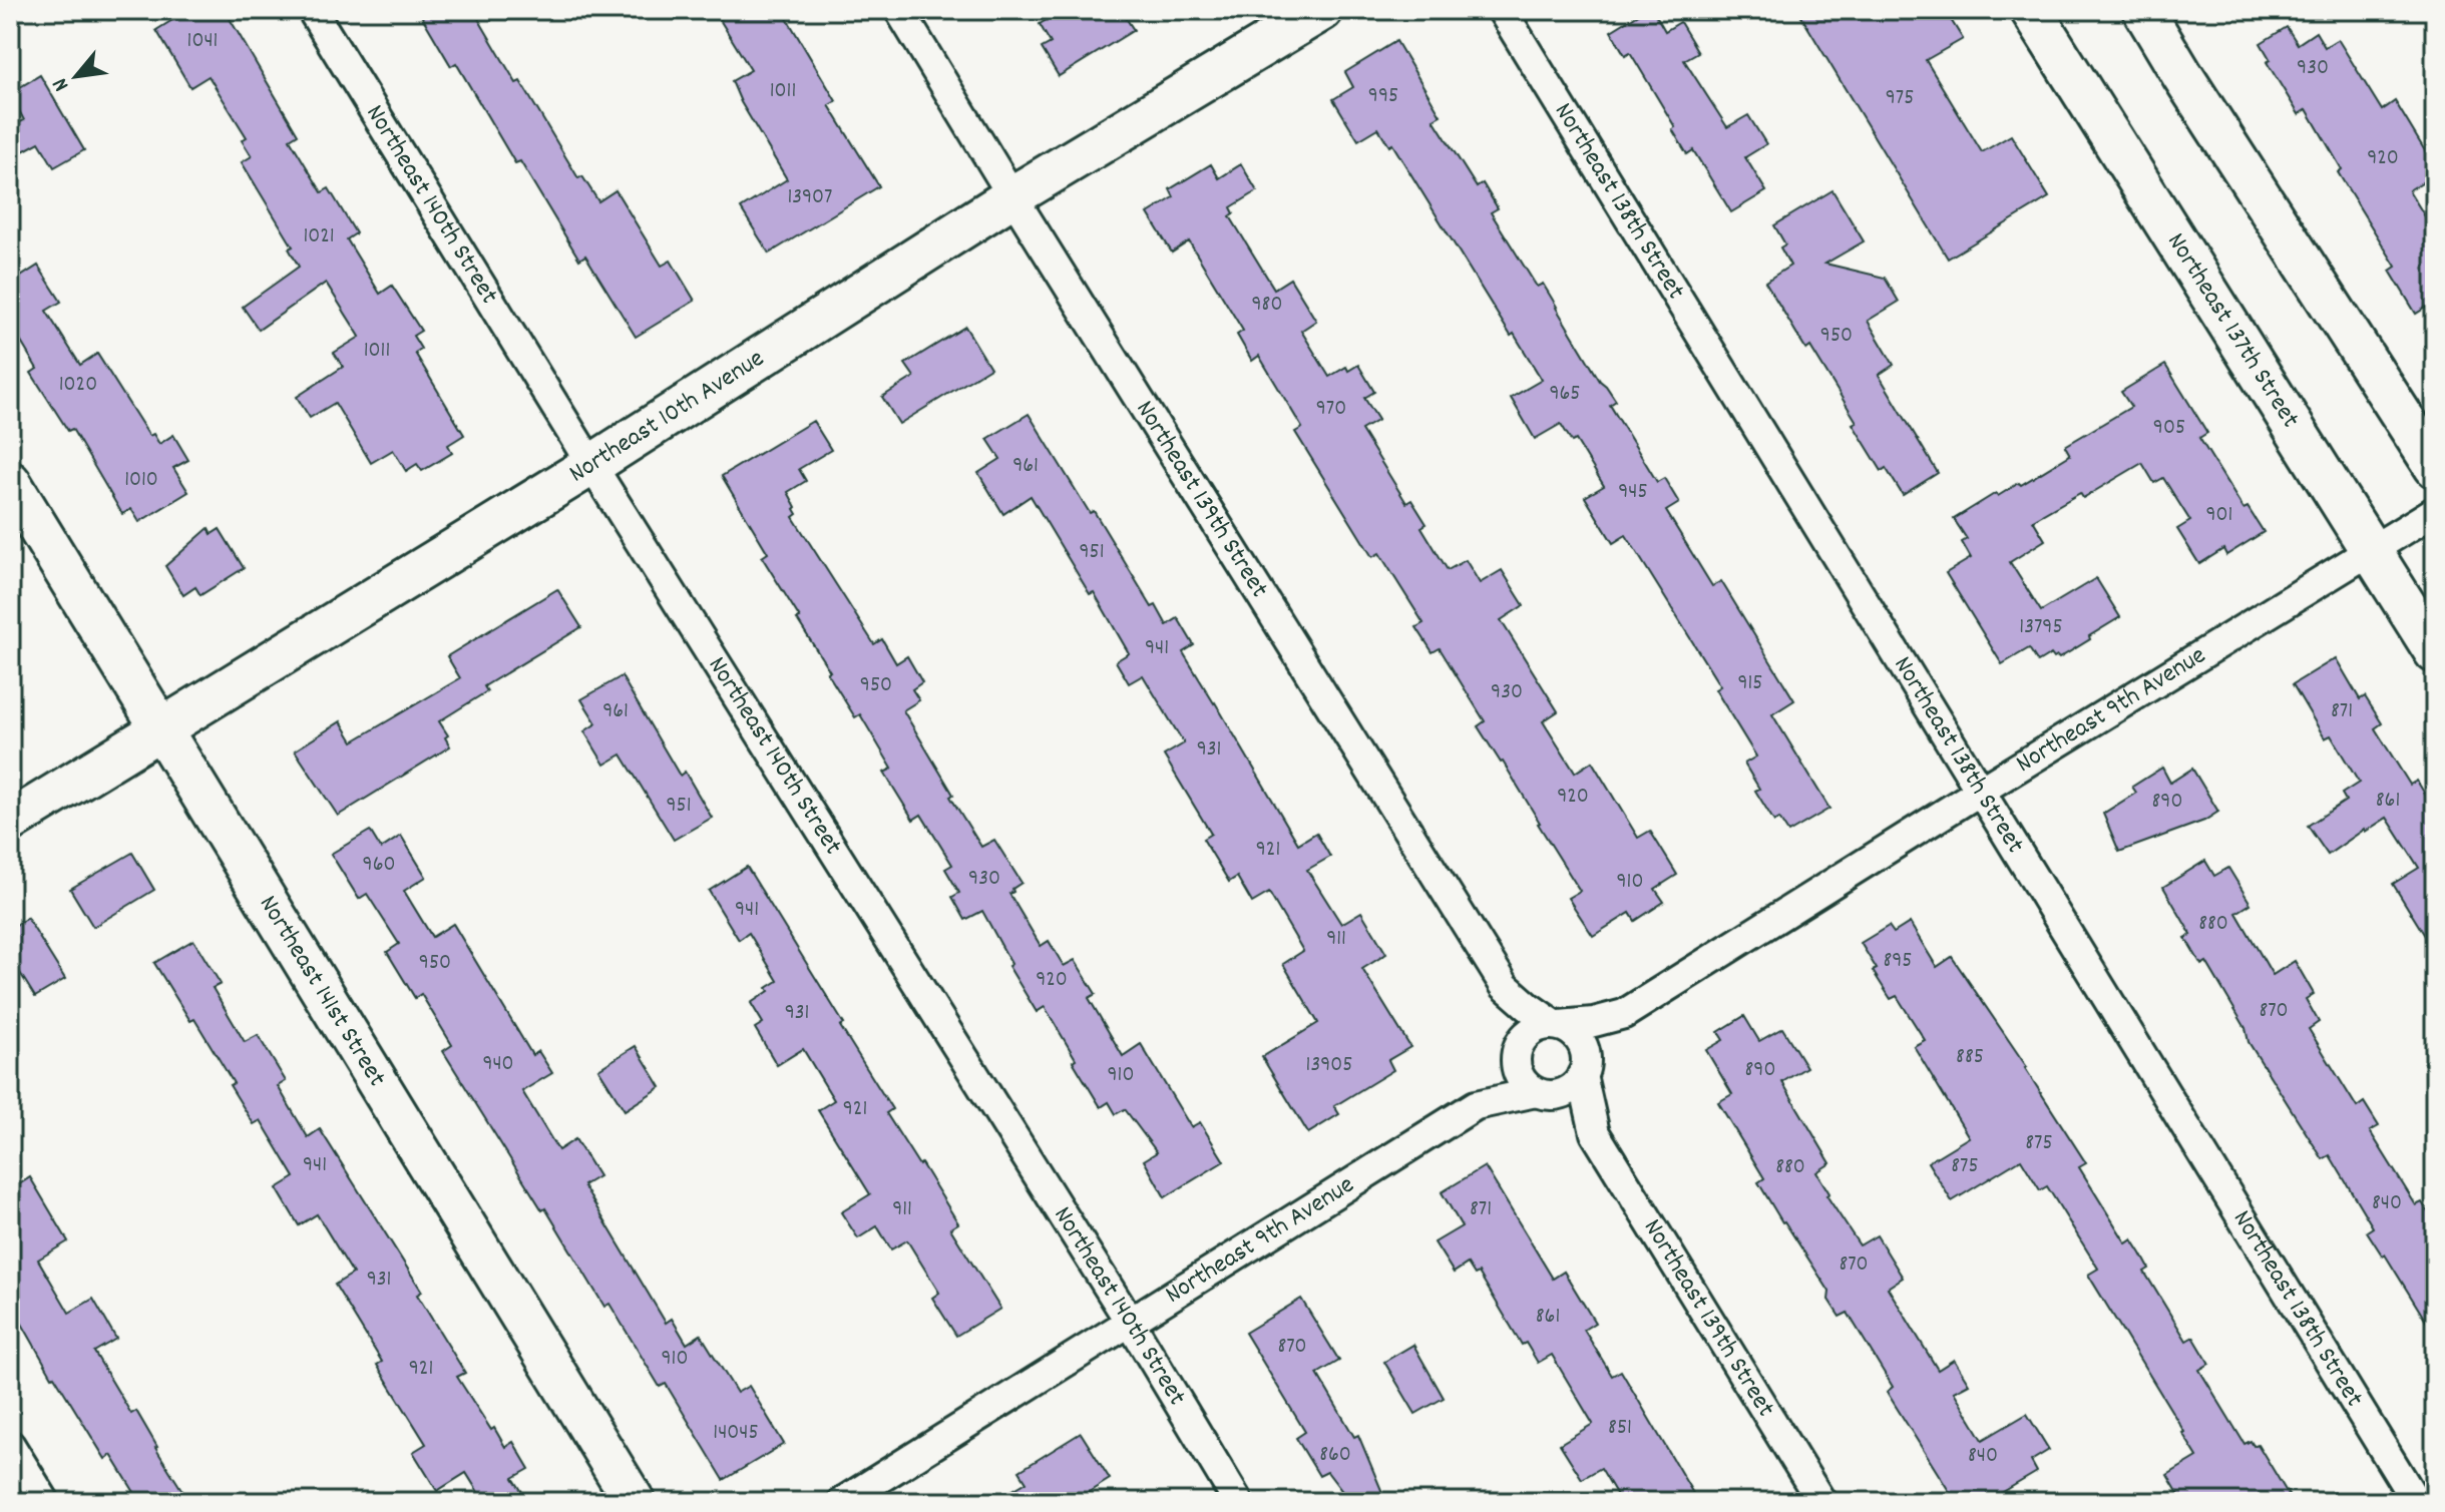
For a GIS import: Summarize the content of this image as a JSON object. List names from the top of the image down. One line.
{"streets":{"street":["Northeast 138th Street","Northeast 140th Street","Northeast 137th Street","Northeast 10th Avenue","Northeast 139th Street","Northeast 9th Avenue","Northeast 141st Street"]},"crossings":[["Northeast 138th Street","Northeast 9th Avenue"],["Northeast 140th Street","Northeast 10th Avenue"],["Northeast 140th Street","Northeast 9th Avenue"],["Northeast 137th Street","Northeast 9th Avenue"],["Northeast 10th Avenue","Northeast 139th Street"],["Northeast 10th Avenue","Northeast 141st Street"],["Northeast 139th Street","Northeast 9th Avenue"]],"house_numbers":["1041","930","1011","995","975","920","13907","1021","980","950","1011","1020","965","970","905","961","1010","945","901","951","13795","941","915","950","930","961","871","931","920","861","890","951","921","960","930","910","941","880","911","895","950","920","870","931","885","940","13905","890","910","921","875","941","875","880","840","911","871","870","931","861","870","910","921","851","14045","860","840"],"north":"bottom left"}
